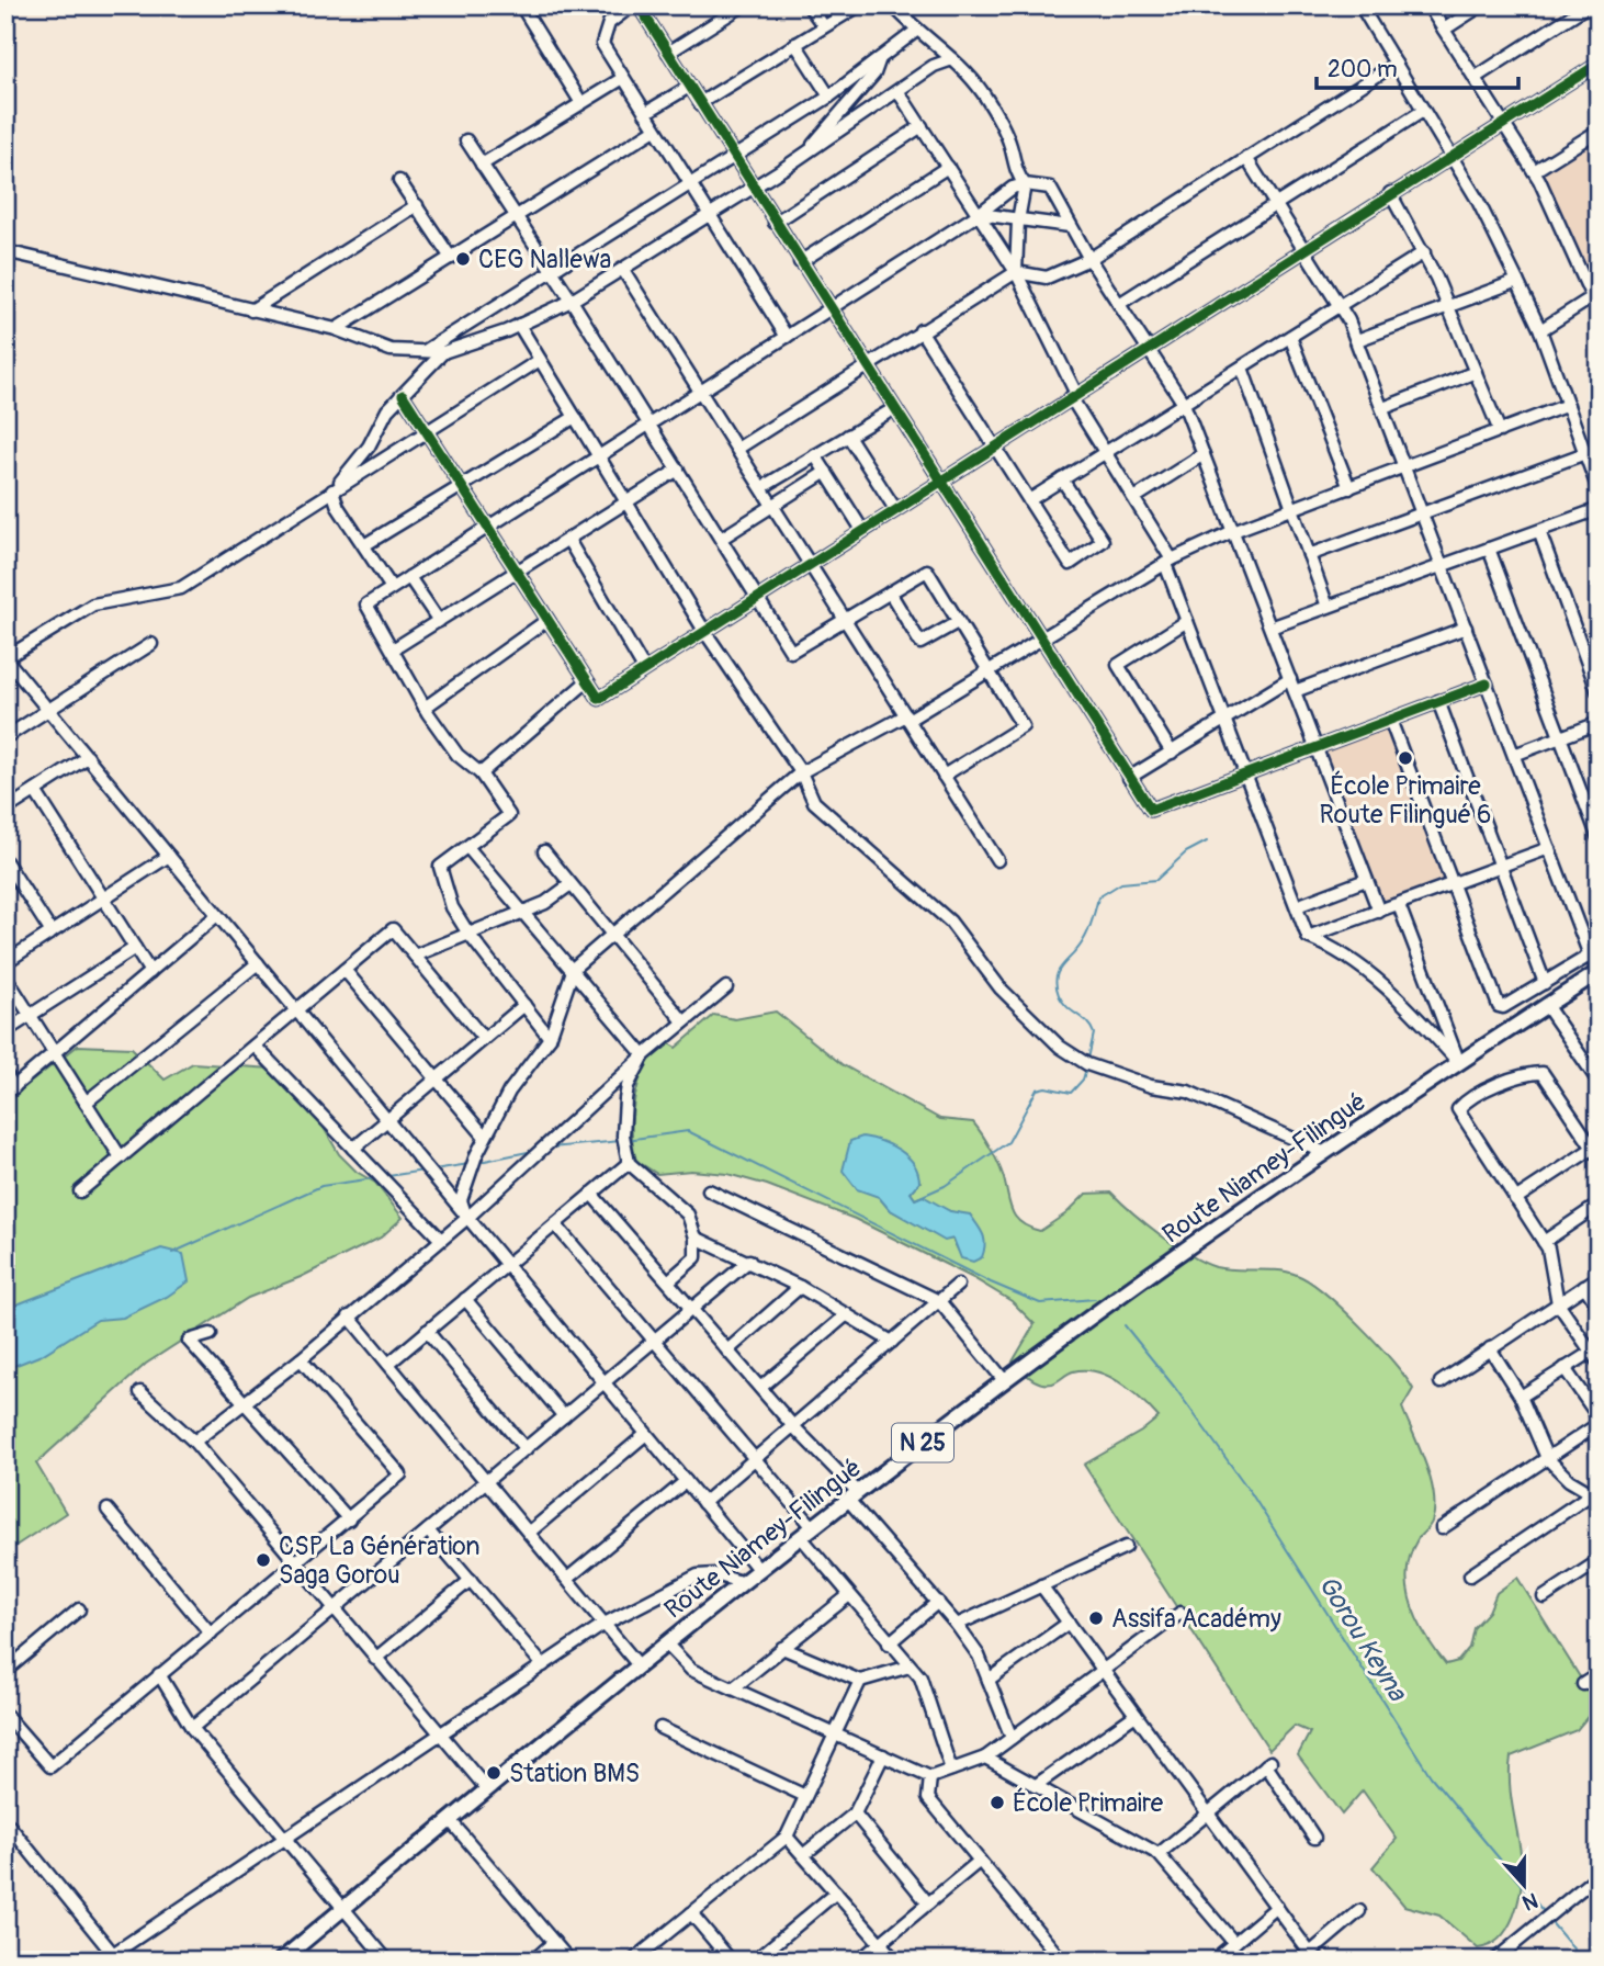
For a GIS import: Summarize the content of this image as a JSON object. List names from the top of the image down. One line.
{"streets":{"main road":["Route Niamey-Filingué","N 25"]},"water":["Gorou Keyna"],"places":["CEG Nallewa","École Primaire Route Filingué 6","CSP La Génération Saga Gorou","Assifa Académy","Station BMS","École Primaire"],"scale_bar":"200 m","north":"bottom"}
